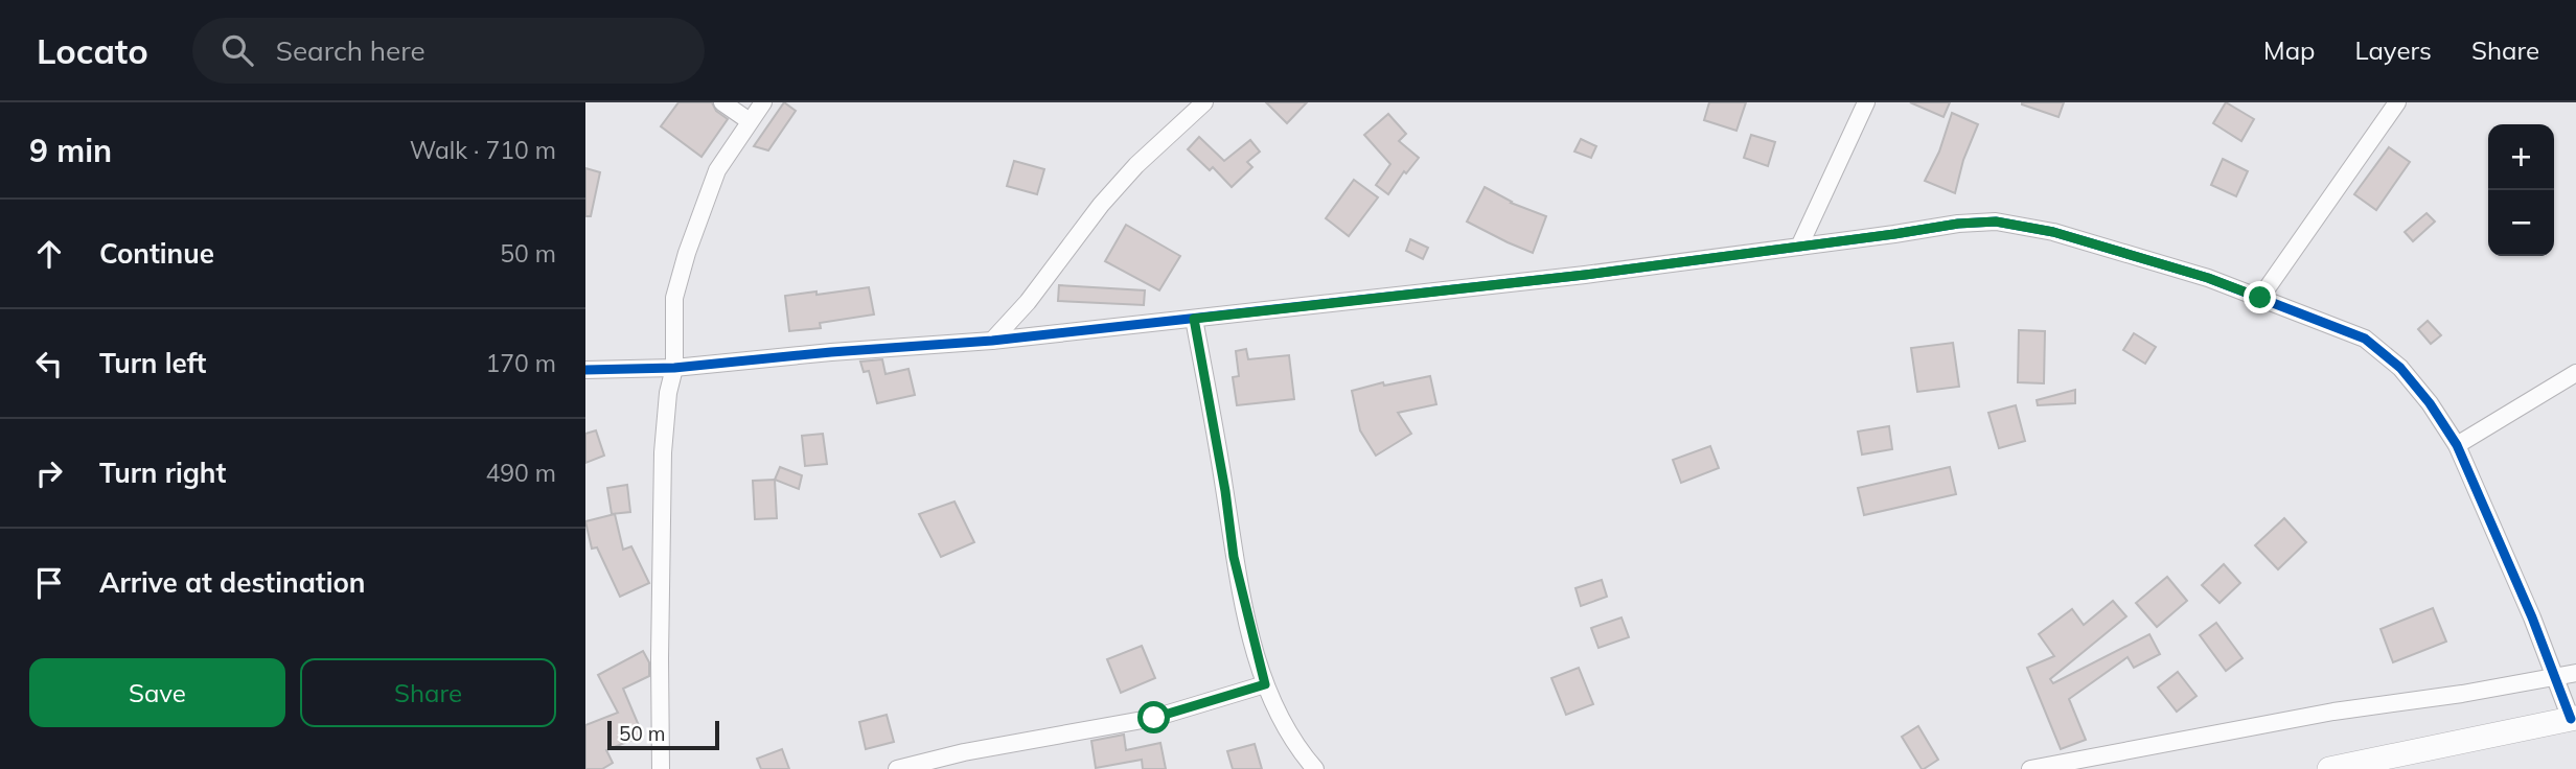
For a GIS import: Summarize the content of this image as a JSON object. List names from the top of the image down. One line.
{"scale_bar":"50 m","page":{"header":"Locato","search":"Search here","nav":["Map","Layers","Share"],"heading":["9 min","Walk · 710 m"],"map_buttons":["+","−"],"list":[["Continue","50 m"],["Turn left","170 m"],["Turn right","490 m"],"Arrive at destination"],"buttons":["Save","Share"],"scale":"50 m"}}
